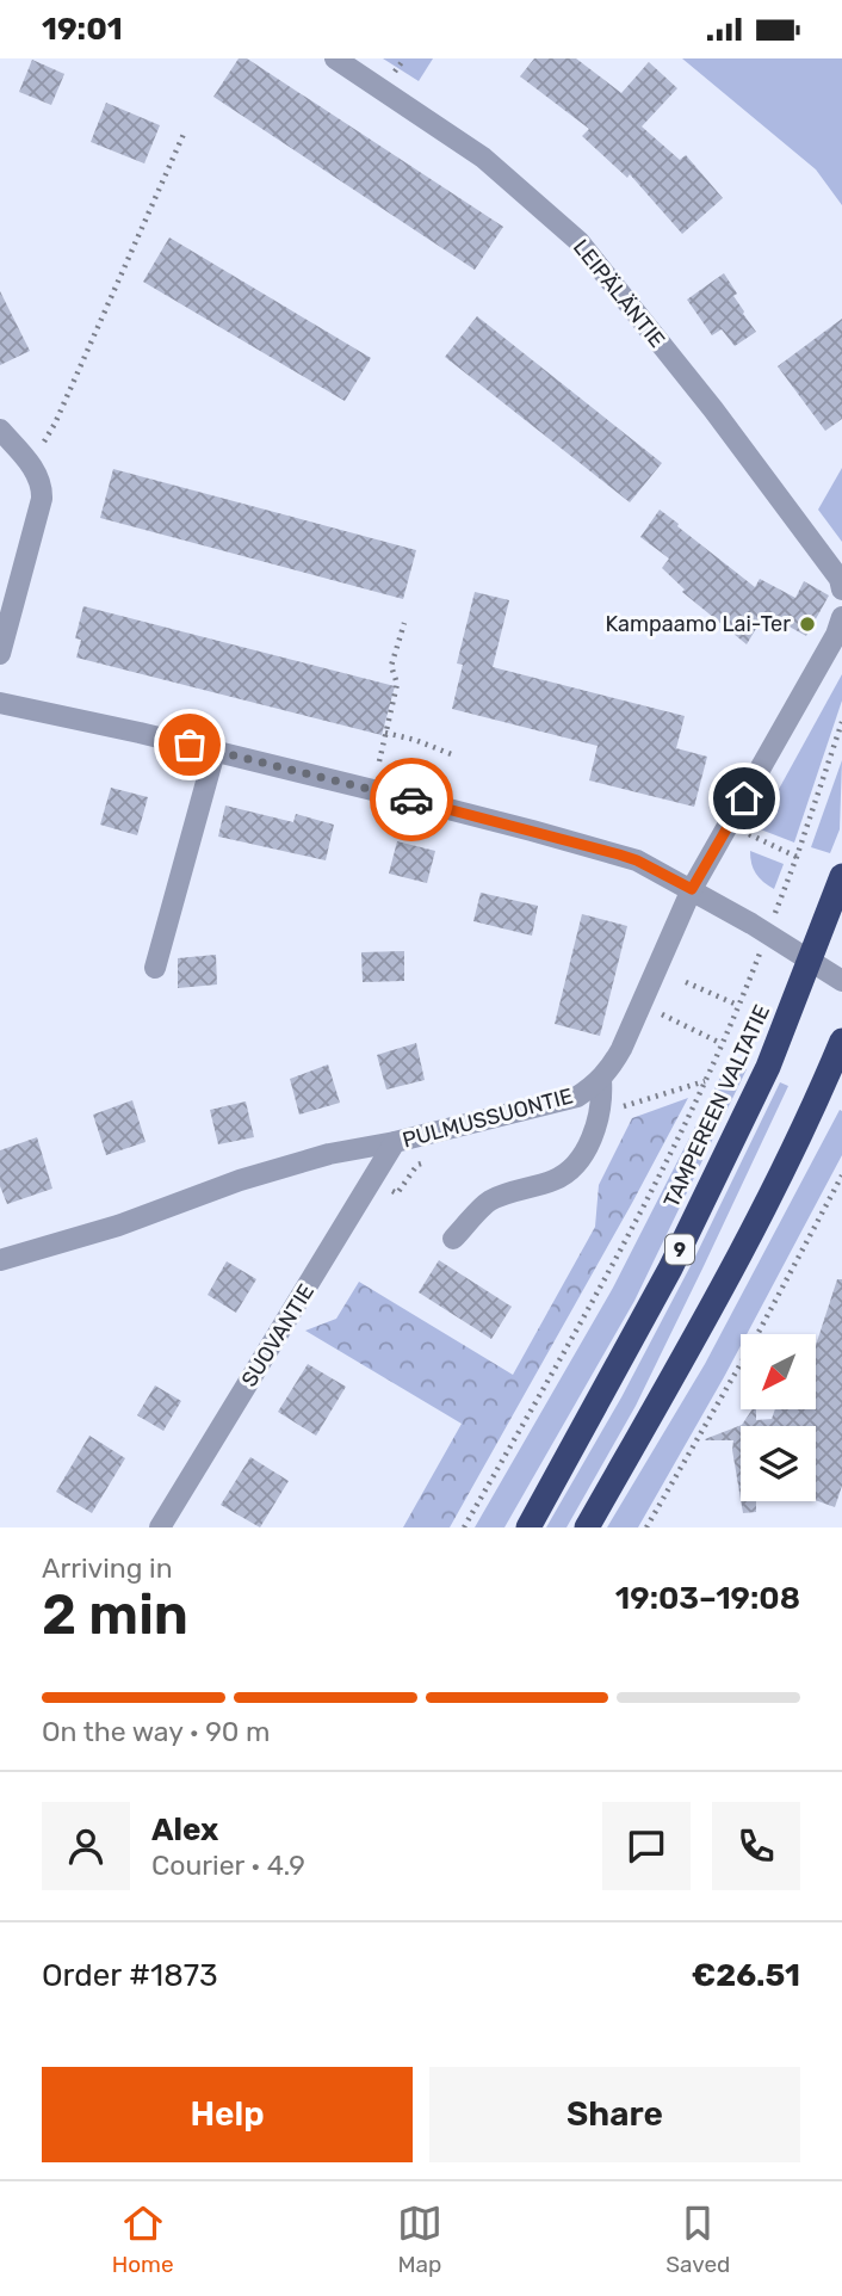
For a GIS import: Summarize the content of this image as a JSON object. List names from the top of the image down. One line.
{"streets":{"highway":["TAMPEREEN VALTATIE","9"],"street":["LEIPÄLÄNTIE","PULMUSSUONTIE","SUOVANTIE"]},"crossings":[["PULMUSSUONTIE","SUOVANTIE"]],"places":["Kampaamo Lai-Ter"],"north":"bottom left","page":{"status":"19:01","heading":["2 min","Arriving in","19:03–19:08"],"panel":["Alex","Courier · 4.9","Order #1873","€26.51"],"bar":"On the way · 90 m","buttons":["Help","Share"],"tabs":["Home","Map","Saved"]}}
